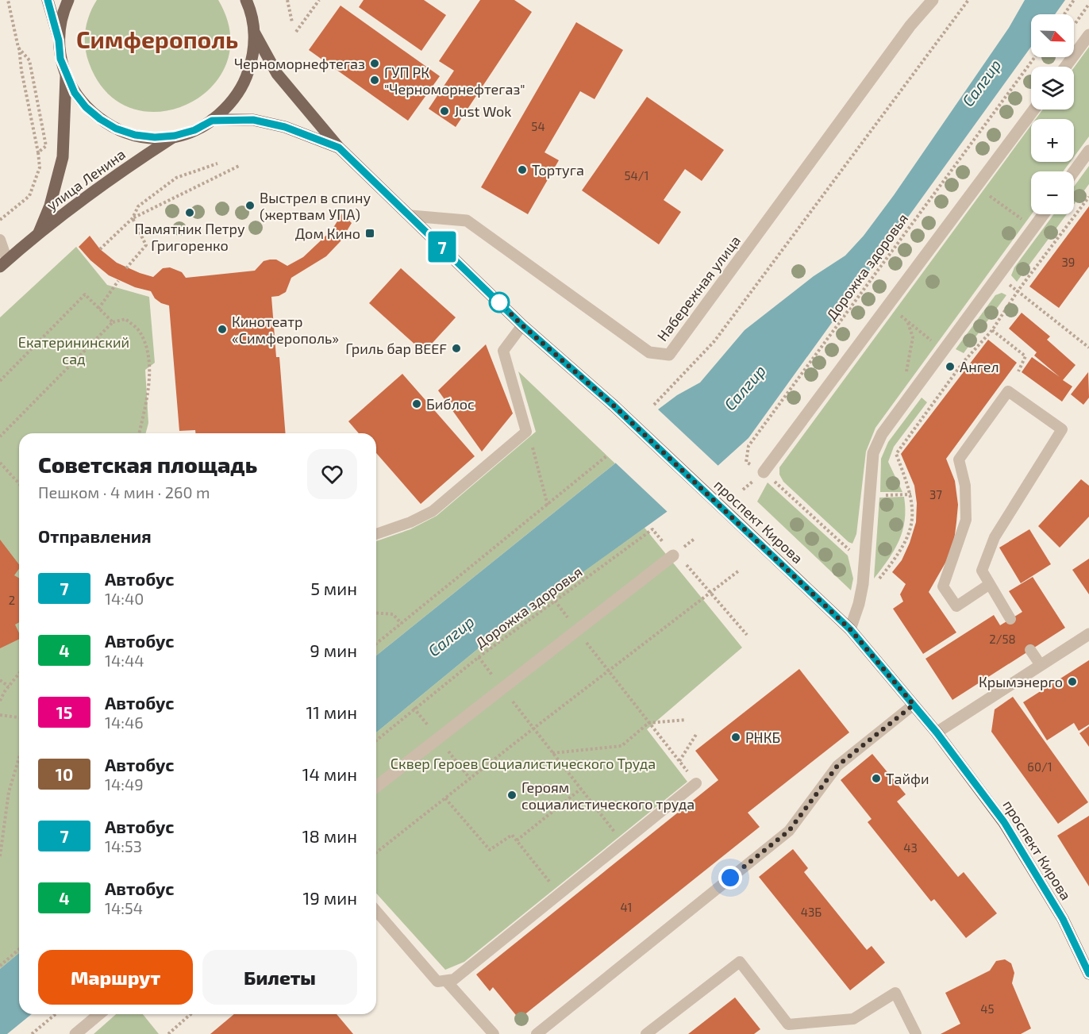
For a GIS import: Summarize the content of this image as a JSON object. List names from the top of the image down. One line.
{"streets":{"main road":["улица Ленина","проспект Кирова"],"street":["Набережная улица"],"path":["Дорожка здоровья"]},"crossings":[["Набережная улица","проспект Кирова"]],"districts":["Симферополь"],"water":["Салгир"],"parks":["Екатерининский сад","Сквер Героев Социалистического Труда"],"places":{"other":["Черноморнефтегаз","ГУП РК \"Черноморнефтегаз\"","Just Wok","Тортуга","Выстрел в спину (жертвам УПА)","Памятник Петру Григоренко","Кинотеатр «Симферополь»","Гриль бар BEEF","Ангел","Библос","Крымэнерго","РНКБ","Тайфи","Героям социалистического труда"],"transit":["Дом Кино"]},"lines":["bus line 7"],"house_numbers":["54","54/1","39","37","2","2/58","60/1","43","41","43Б","45"],"north":"bottom right","page":{"on_map":"7","map_buttons":["+","−"],"heading":[["Советская площадь","Пешком · 4 мин · 260 m"],"Отправления"],"list":[{"mark":"7","name":"Автобус","note":"14:40","value":"5 мин"},{"mark":"4","name":"Автобус","note":"14:44","value":"9 мин"},{"mark":"15","name":"Автобус","note":"14:46","value":"11 мин"},{"mark":"10","name":"Автобус","note":"14:49","value":"14 мин"},{"mark":"7","name":"Автобус","note":"14:53","value":"18 мин"},{"mark":"4","name":"Автобус","note":"14:54","value":"19 мин"}],"buttons":["Маршрут","Билеты"]}}
